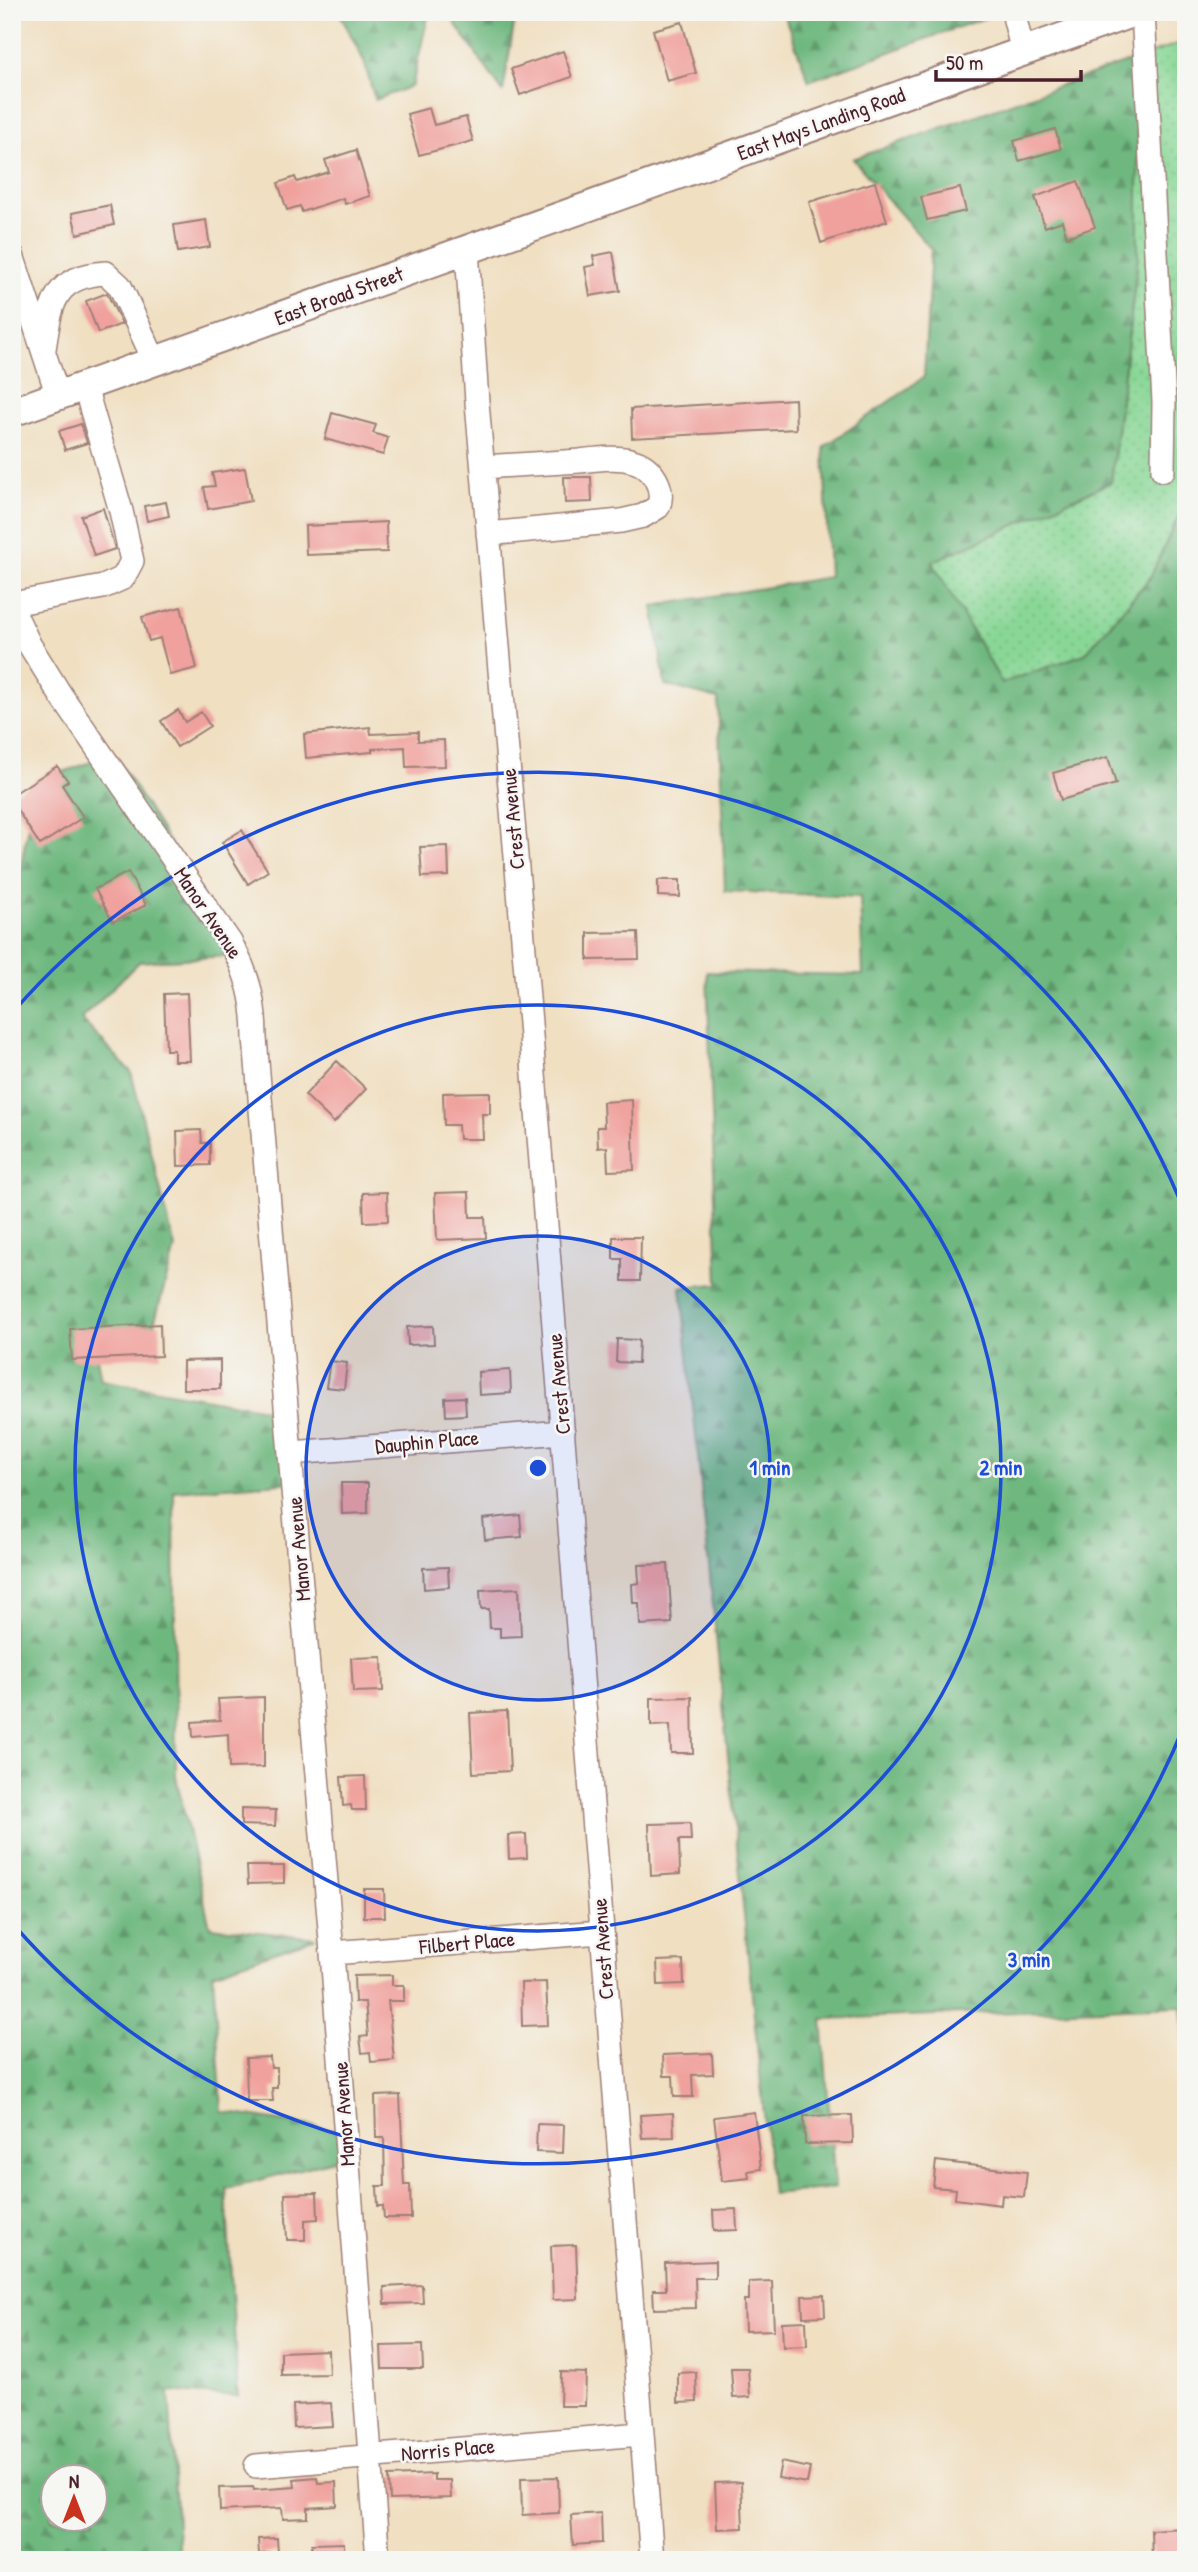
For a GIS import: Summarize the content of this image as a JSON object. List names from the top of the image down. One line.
{"streets":{"main road":["East Mays Landing Road","East Broad Street"],"street":["Crest Avenue","Manor Avenue","Dauphin Place","Filbert Place","Norris Place"]},"crossings":[["East Mays Landing Road","East Broad Street"],["East Broad Street","Crest Avenue"],["Crest Avenue","Dauphin Place"],["Crest Avenue","Filbert Place"],["Crest Avenue","Norris Place"],["Manor Avenue","Dauphin Place"],["Manor Avenue","Filbert Place"],["Manor Avenue","Norris Place"]],"scale_bar":"50 m","north":"top","rings":["1 min","2 min","3 min"]}
